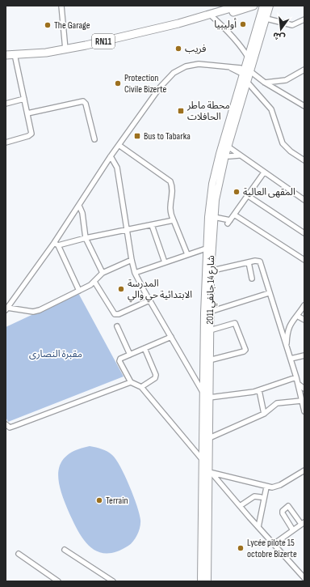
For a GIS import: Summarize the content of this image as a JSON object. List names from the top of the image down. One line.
{"streets":{"main road":["RN11","شارع 14 جانفي 2011"]},"parks":["مقبرة النصارى"],"places":{"other":["أوليبيا","The Garage","فريب","Protection Civile Bizerte","المقهى العالية","المدرسة الابتدائية حي والي","Terrain","Lycée pilote 15 octobre Bizerte"],"transit":["محطة ماطر الحافلات","Bus to Tabarka"]},"north":"bottom"}
